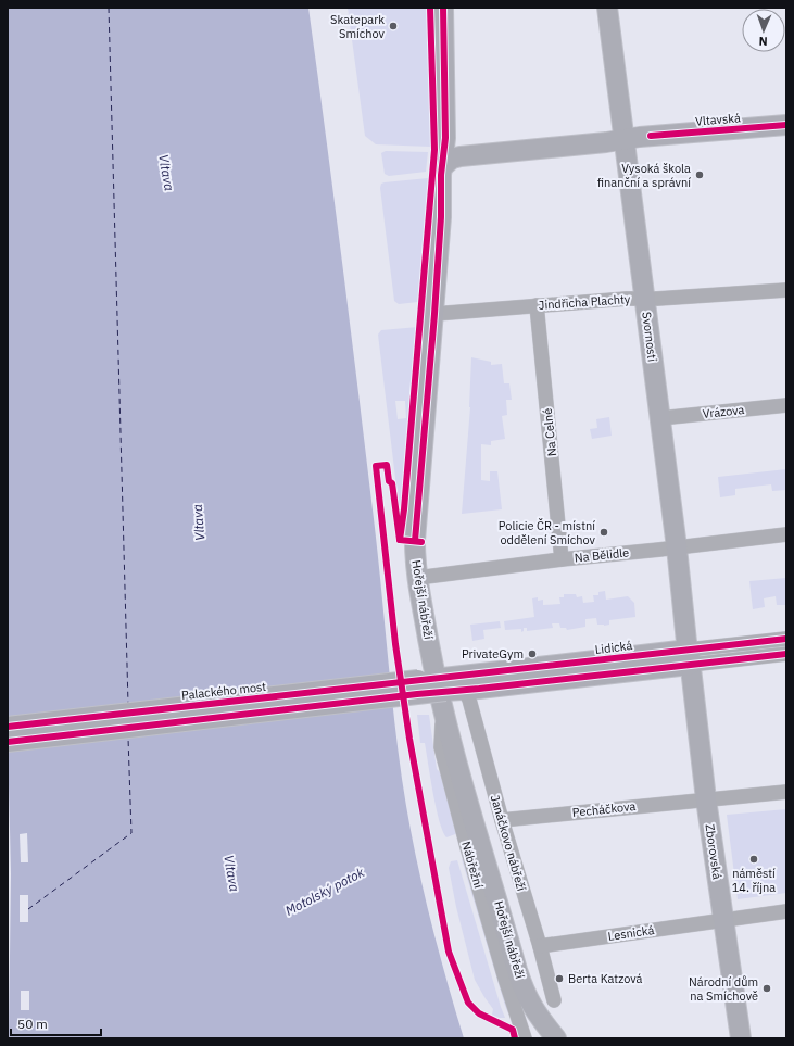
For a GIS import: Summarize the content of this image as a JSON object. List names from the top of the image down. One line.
{"streets":{"main road":["Vltavská","Svornosti","Hořejší nábřeží","Lidická","Palackého most","Zborovská"],"street":["Jindřicha Plachty","Vrázova","Na Celné","Na Bělidle","Pecháčkova","Janáčkovo nábřeží","Nábřežní","Lesnická"]},"crossings":[["Vltavská","Svornosti"],["Vltavská","Hořejší nábřeží"],["Jindřicha Plachty","Svornosti"],["Jindřicha Plachty","Na Celné"],["Jindřicha Plachty","Hořejší nábřeží"],["Svornosti","Vrázova"],["Svornosti","Na Bělidle"],["Svornosti","Lidická"],["Svornosti","Zborovská"],["Na Celné","Na Bělidle"],["Na Bělidle","Hořejší nábřeží"],["Hořejší nábřeží","Nábřežní"],["Lidická","Palackého most"],["Lidická","Janáčkovo nábřeží"],["Lidická","Zborovská"],["Palackého most","Janáčkovo nábřeží"],["Pecháčkova","Janáčkovo nábřeží"],["Pecháčkova","Zborovská"],["Janáčkovo nábřeží","Lesnická"],["Zborovská","Lesnická"]],"water":["Vltava","Motolský potok"],"places":["Skatepark Smíchov","Vysoká škola finanční a správní","Policie ČR - místní oddělení Smíchov","PrivateGym","náměstí 14. října","Berta Katzová","Národní dům na Smíchově"],"scale_bar":"50 m","north":"bottom"}
